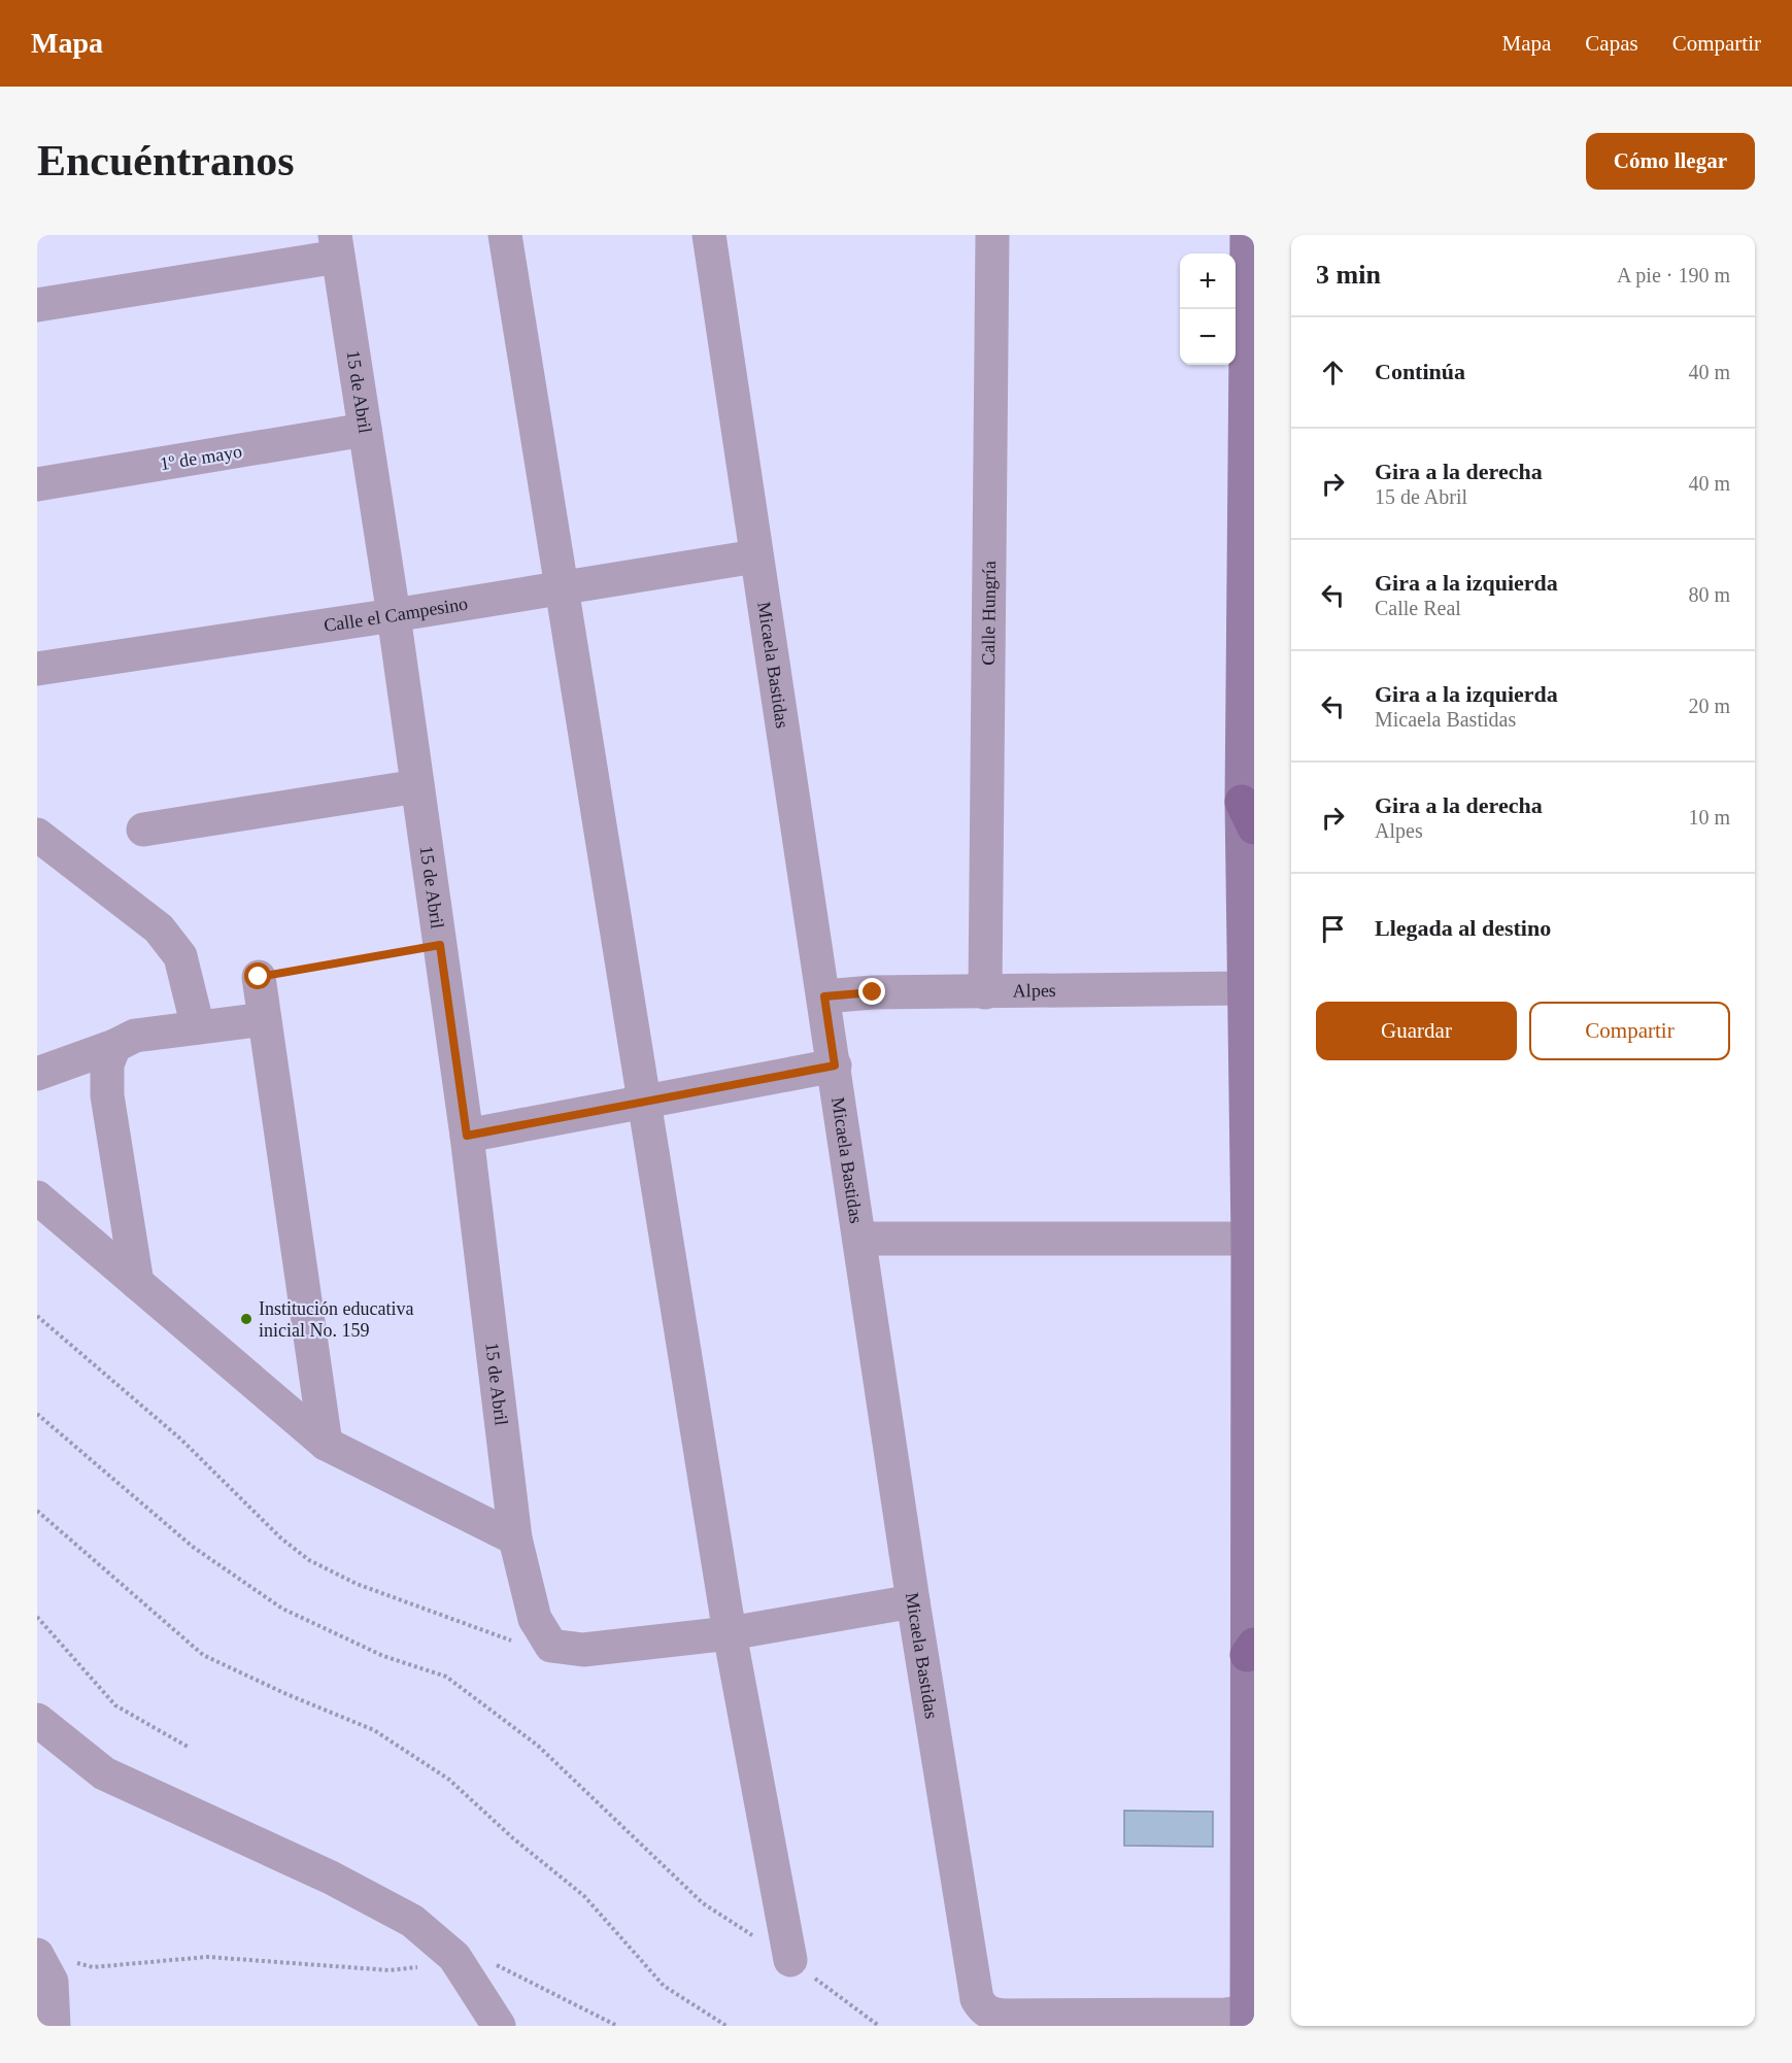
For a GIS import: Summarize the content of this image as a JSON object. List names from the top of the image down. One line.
{"streets":{"street":["15 de Abril","1º de mayo","Calle Hungría","Calle el Campesino","Micaela Bastidas","Alpes"]},"crossings":[["15 de Abril","1º de mayo"],["15 de Abril","Calle el Campesino"],["Calle Hungría","Alpes"],["Calle el Campesino","Micaela Bastidas"],["Micaela Bastidas","Alpes"]],"places":["Institución educativa inicial No. 159"],"page":{"header":"Mapa","nav":["Mapa","Capas","Compartir"],"buttons":["Cómo llegar",["Guardar","Compartir"]],"title":"Encuéntranos","heading":["3 min","A pie · 190 m"],"map_buttons":["+","−"],"list":[["Continúa","40 m"],["Gira a la derecha","15 de Abril","40 m"],["Gira a la izquierda","Calle Real","80 m"],["Gira a la izquierda","Micaela Bastidas","20 m"],["Gira a la derecha","Alpes","10 m"],"Llegada al destino"]}}
